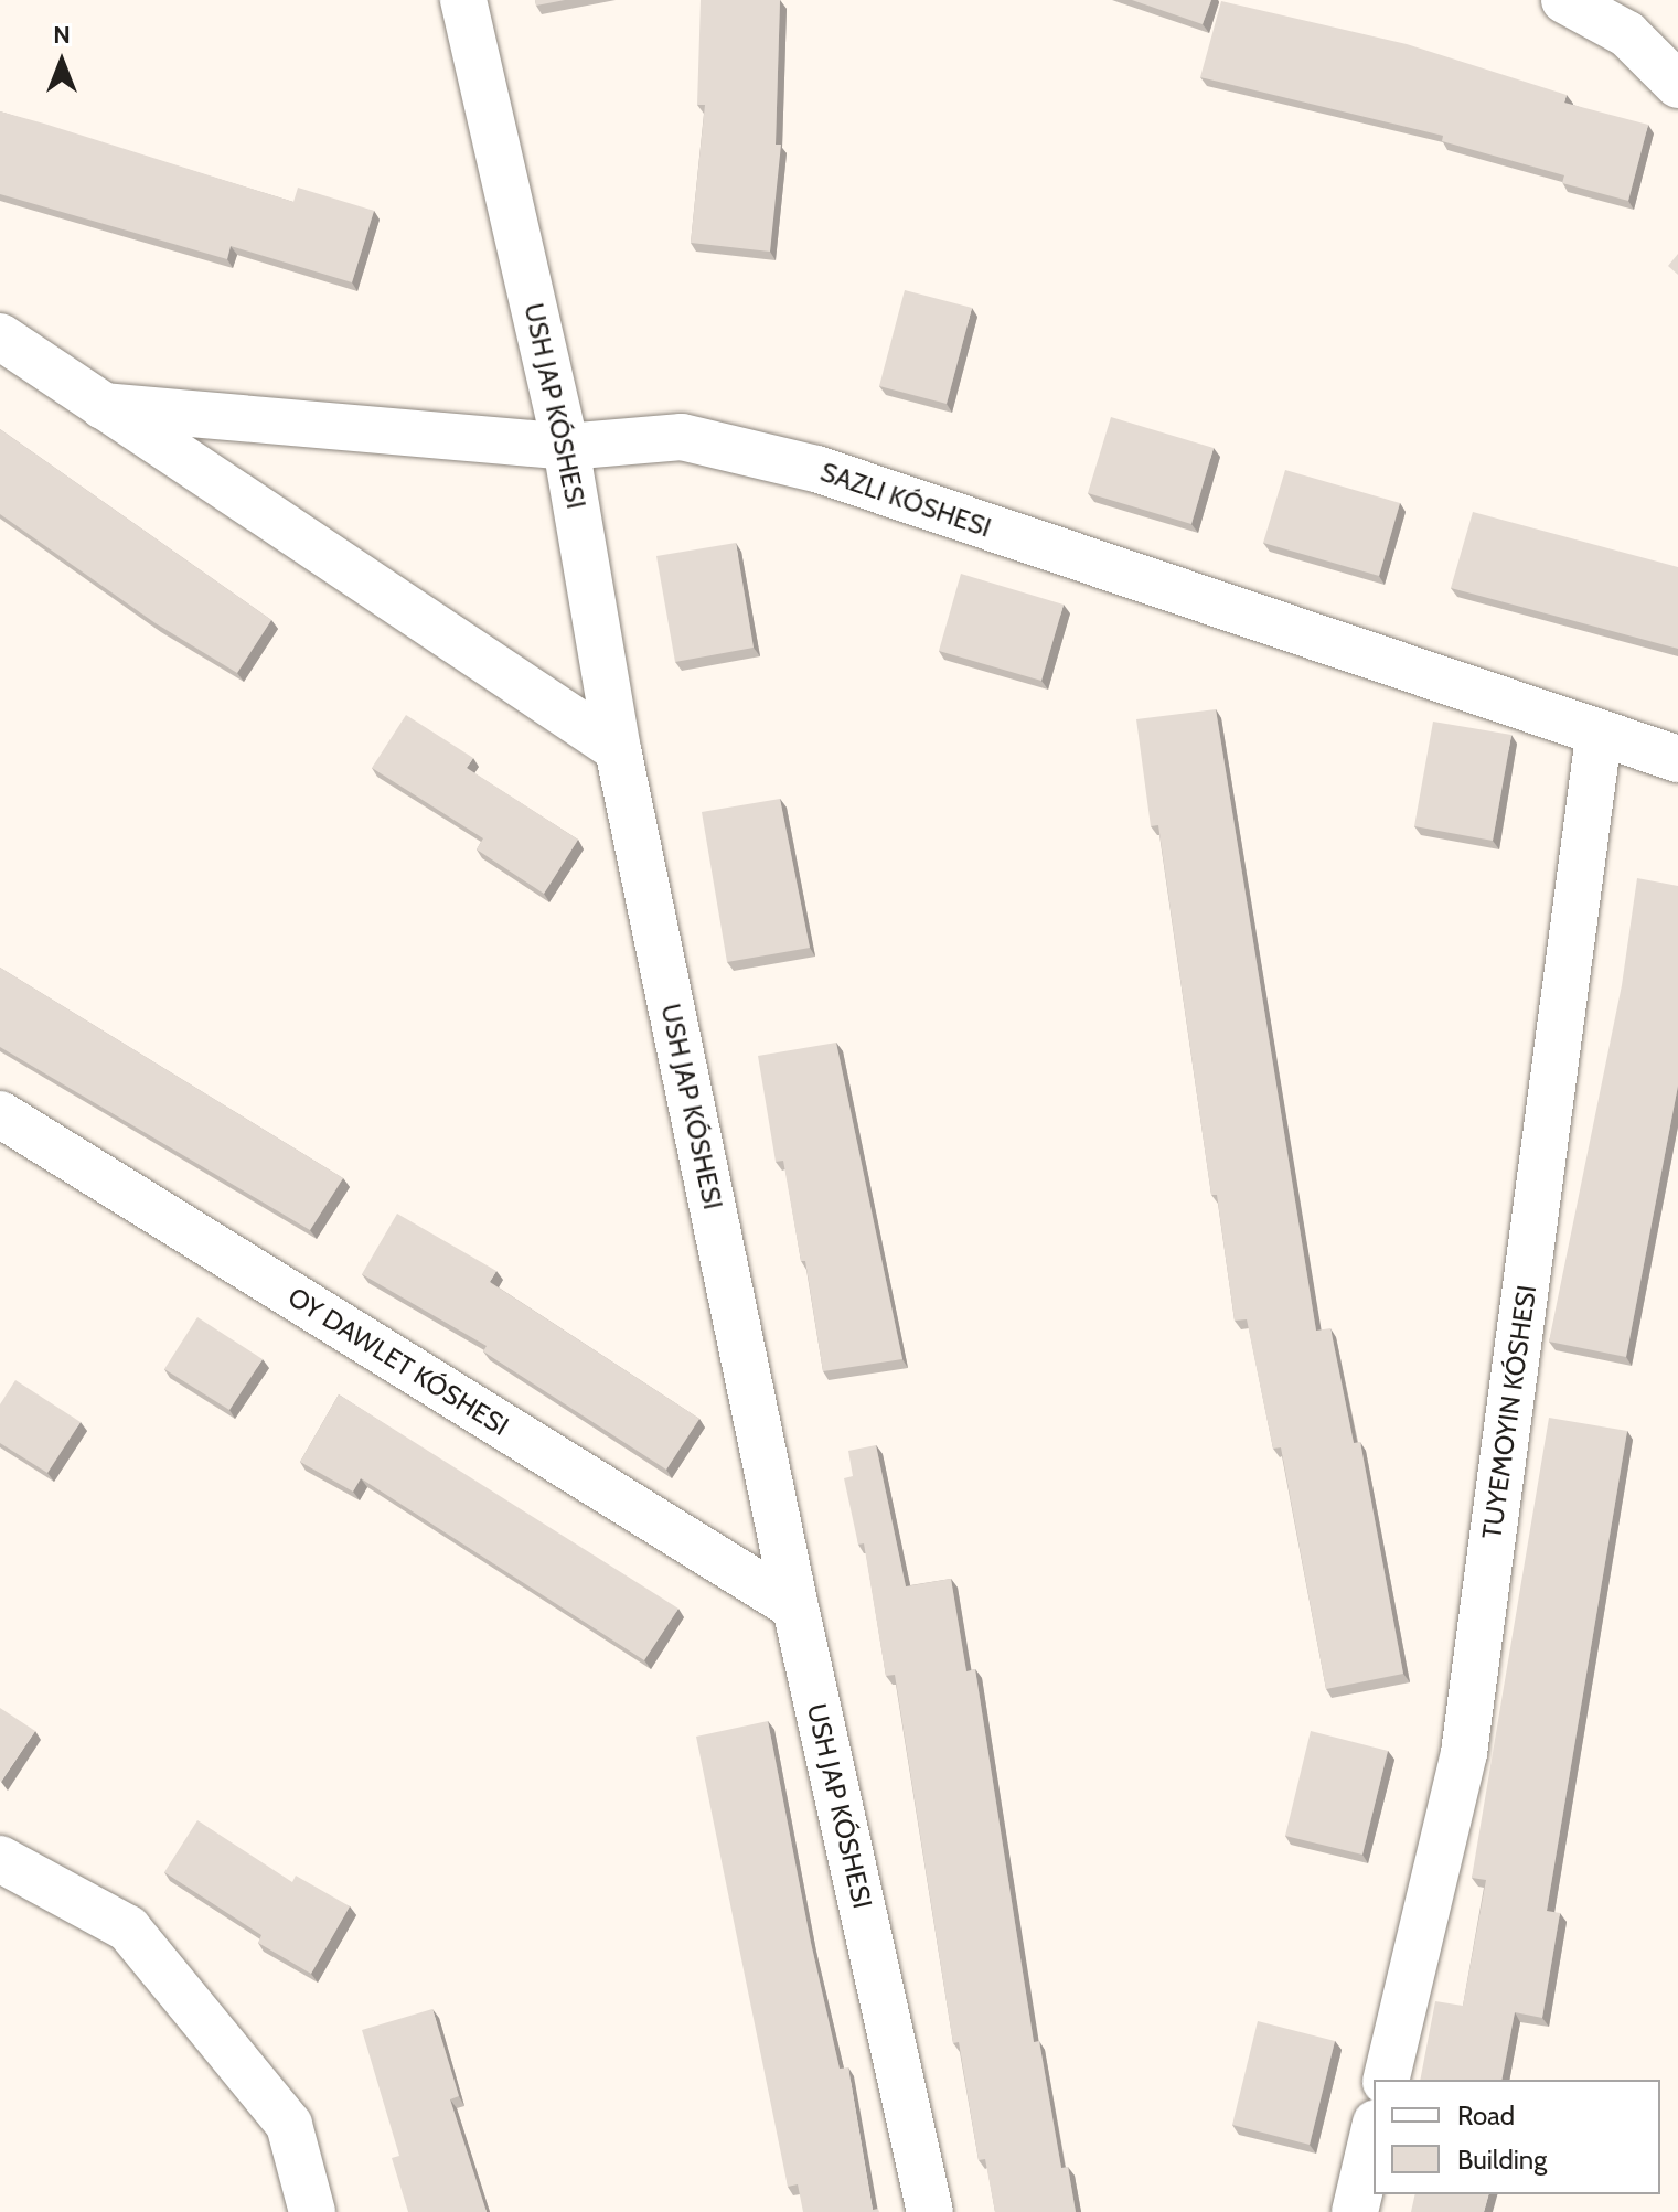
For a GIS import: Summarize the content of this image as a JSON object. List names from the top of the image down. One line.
{"streets":{"street":["USH JAP KÓSHESI","OY DAWLET KÓSHESI"]},"crossings":[["USH JAP KÓSHESI","OY DAWLET KÓSHESI"]],"legend":["Road","Building"],"north":"top"}
